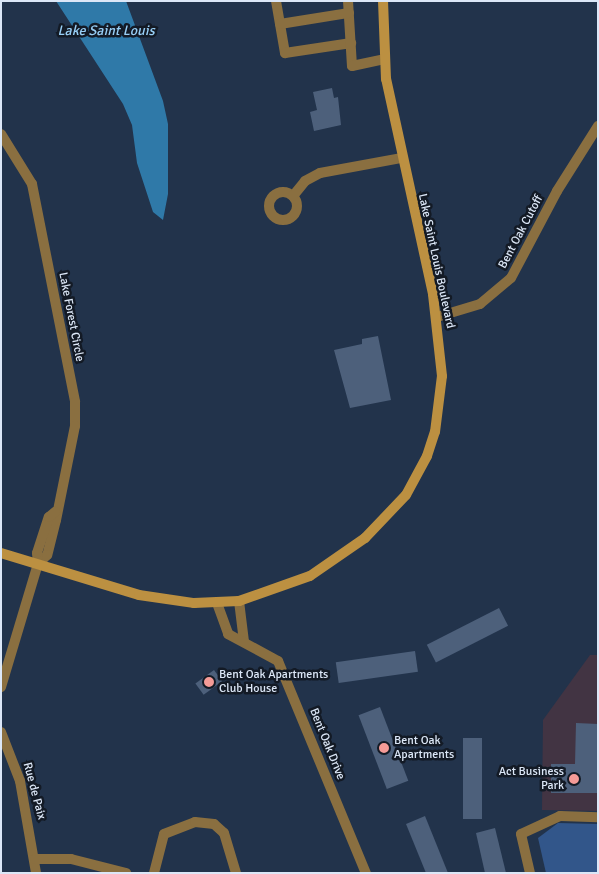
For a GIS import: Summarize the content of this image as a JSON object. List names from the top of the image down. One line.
{"streets":{"main road":["Lake Saint Louis Boulevard"],"street":["Bent Oak Cutoff","Lake Forest Circle","Bent Oak Drive","Rue de Paix"]},"crossings":[["Bent Oak Cutoff","Lake Saint Louis Boulevard"],["Lake Saint Louis Boulevard","Lake Forest Circle"],["Lake Saint Louis Boulevard","Bent Oak Drive"]],"water":["Lake Saint Louis"],"places":["Bent Oak Apartments Club House","Bent Oak Apartments","Act Business Park"]}
